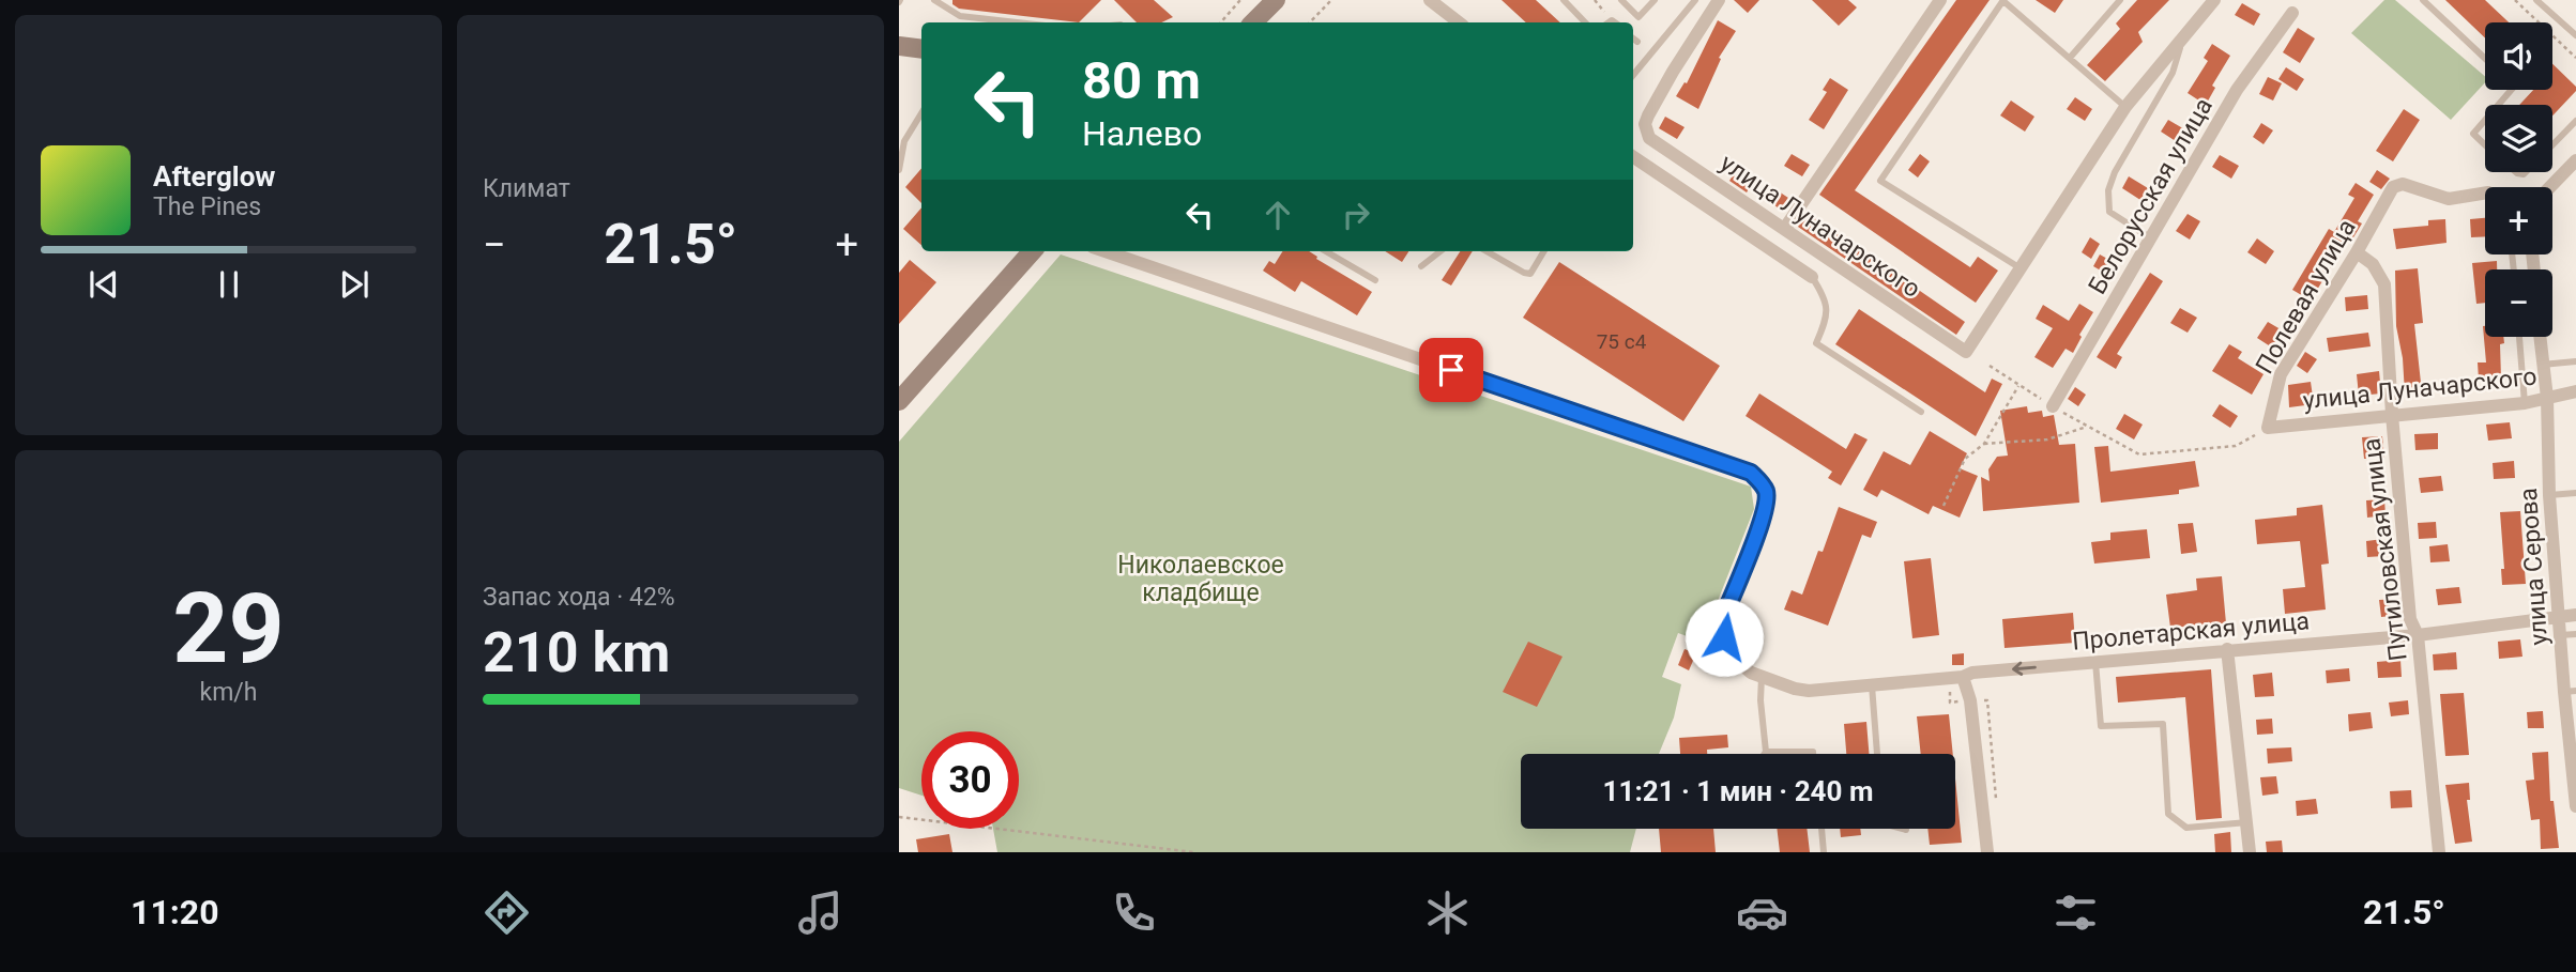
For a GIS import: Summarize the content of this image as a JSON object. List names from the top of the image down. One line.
{"streets":{"street":["Белорусская улица","улица Луначарского","Полевая улица","Путиловская улица","улица Серова","Пролетарская улица"]},"crossings":[["улица Луначарского","Полевая улица"],["улица Луначарского","Путиловская улица"],["улица Луначарского","улица Серова"],["Полевая улица","Путиловская улица"],["Путиловская улица","Пролетарская улица"],["улица Серова","Пролетарская улица"]],"parks":["Николаевское кладбище"],"house_numbers":["75 с4"],"page":{"tile":["Климат",["29","km/h"],["Запас хода · 42%","210 km"]],"map_buttons":["+","−"],"turn":["80 m","Налево"],"song":["Afterglow","The Pines"],"heat":["−","21.5°","+"],"limit":"30","trip":"11:21 · 1 мин · 240 m","tabs":["11:20","21.5°"]}}
